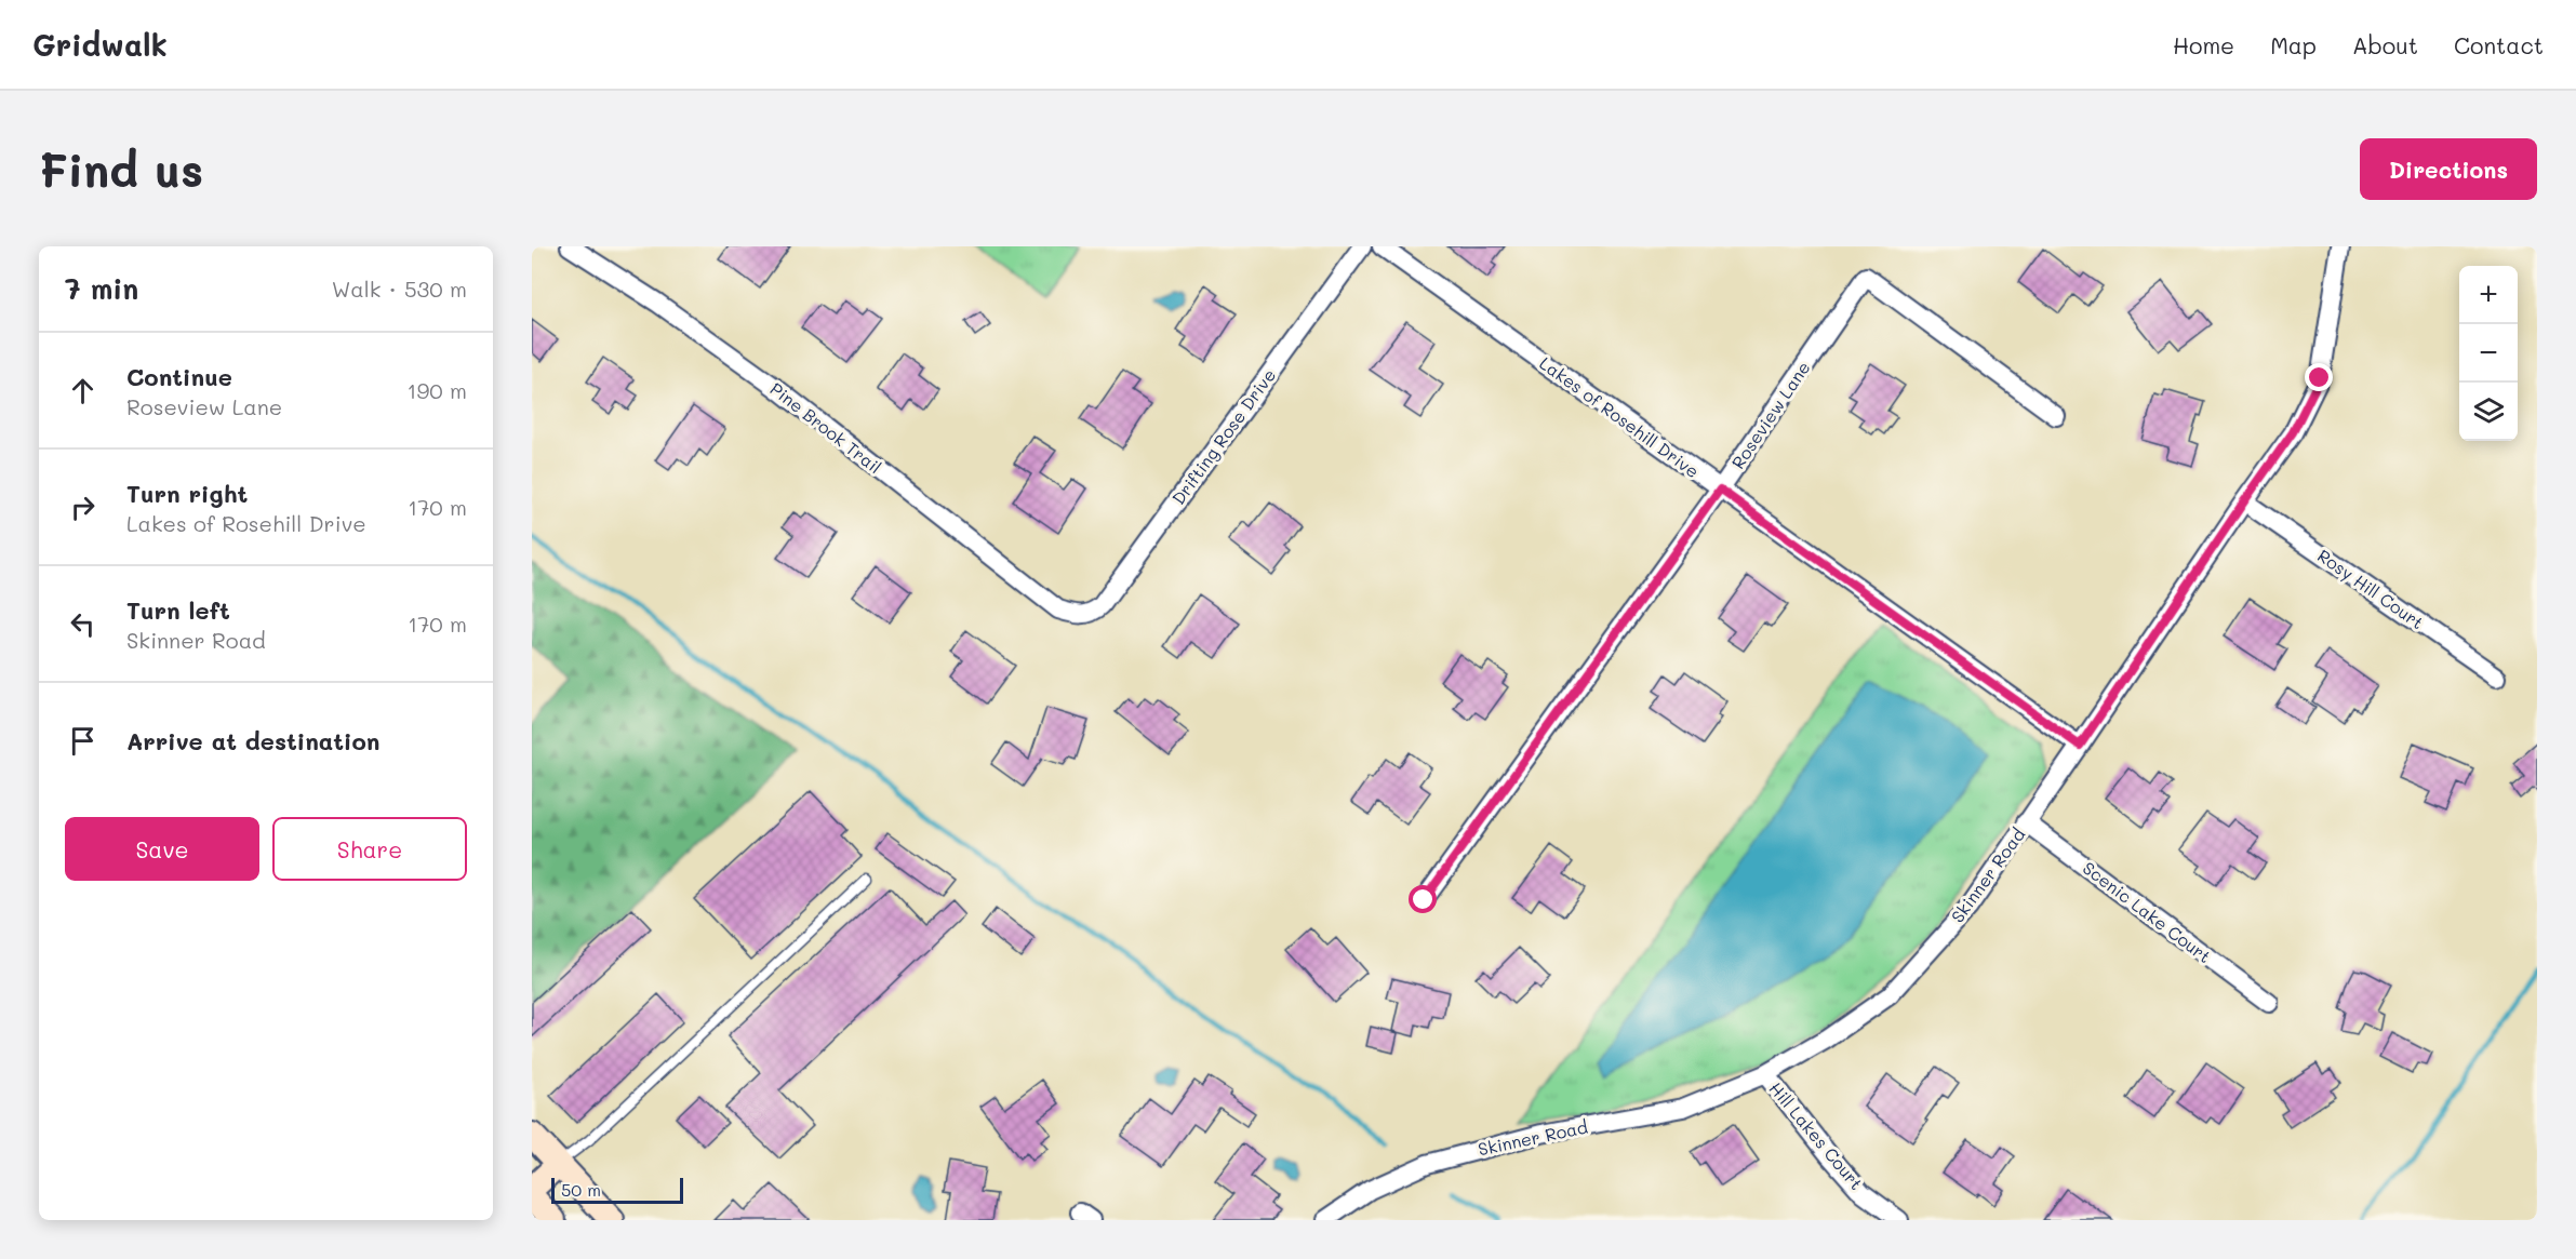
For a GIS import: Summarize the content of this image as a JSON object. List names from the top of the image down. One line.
{"streets":{"street":["Roseview Lane","Lakes of Rosehill Drive","Pine Brook Trail","Drifting Rose Drive","Rosy Hill Court","Skinner Road","Scenic Lake Court","Hill Lakes Court"]},"crossings":[["Roseview Lane","Lakes of Rosehill Drive"],["Lakes of Rosehill Drive","Skinner Road"],["Pine Brook Trail","Drifting Rose Drive"],["Rosy Hill Court","Skinner Road"],["Skinner Road","Scenic Lake Court"],["Skinner Road","Hill Lakes Court"]],"scale_bar":"50 m","page":{"header":"Gridwalk","nav":["Home","Map","About","Contact"],"buttons":["Directions",["Save","Share"]],"title":"Find us","heading":["7 min","Walk · 530 m"],"map_buttons":["+","−"],"list":[["Continue","Roseview Lane","190 m"],["Turn right","Lakes of Rosehill Drive","170 m"],["Turn left","Skinner Road","170 m"],"Arrive at destination"],"scale":"50 m"}}
